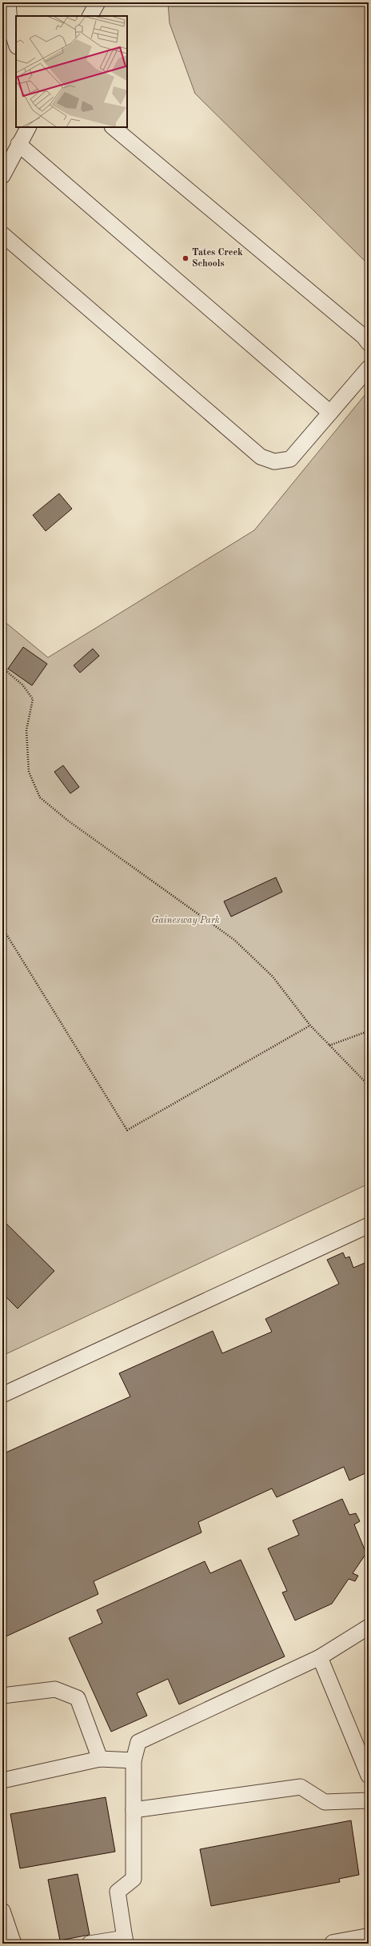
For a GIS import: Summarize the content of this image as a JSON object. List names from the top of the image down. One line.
{"parks":["Gainesway Park"],"places":["Tates Creek Schools"]}
